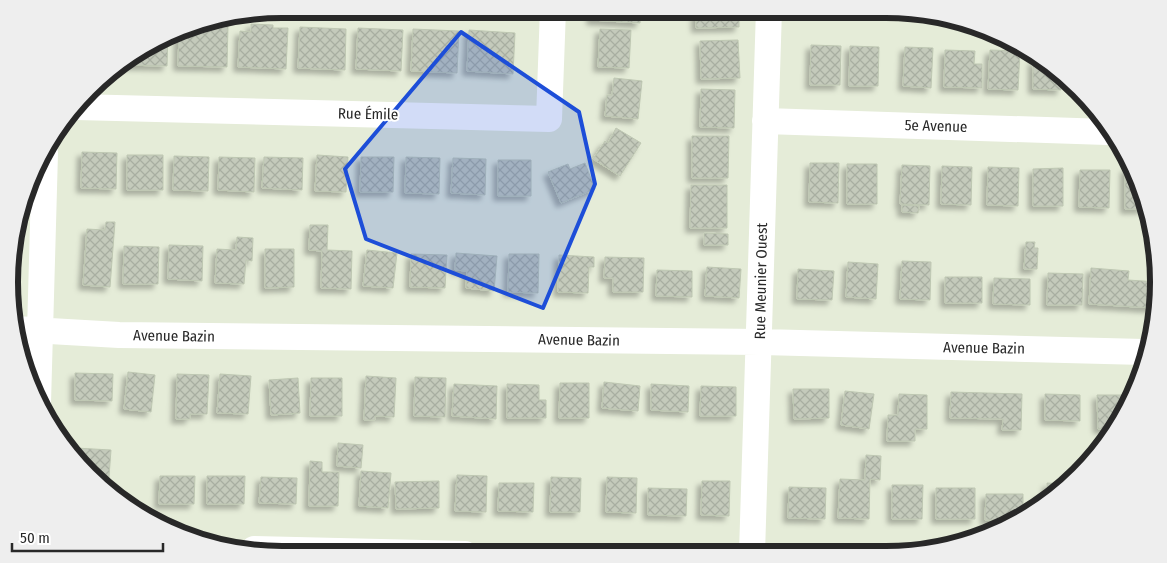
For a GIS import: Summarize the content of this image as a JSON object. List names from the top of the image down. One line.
{"streets":{"street":["Rue Émile","5e Avenue","Rue Meunier Ouest","Avenue Bazin"]},"crossings":[["5e Avenue","Rue Meunier Ouest"],["Rue Meunier Ouest","Avenue Bazin"]],"scale_bar":"50 m"}
